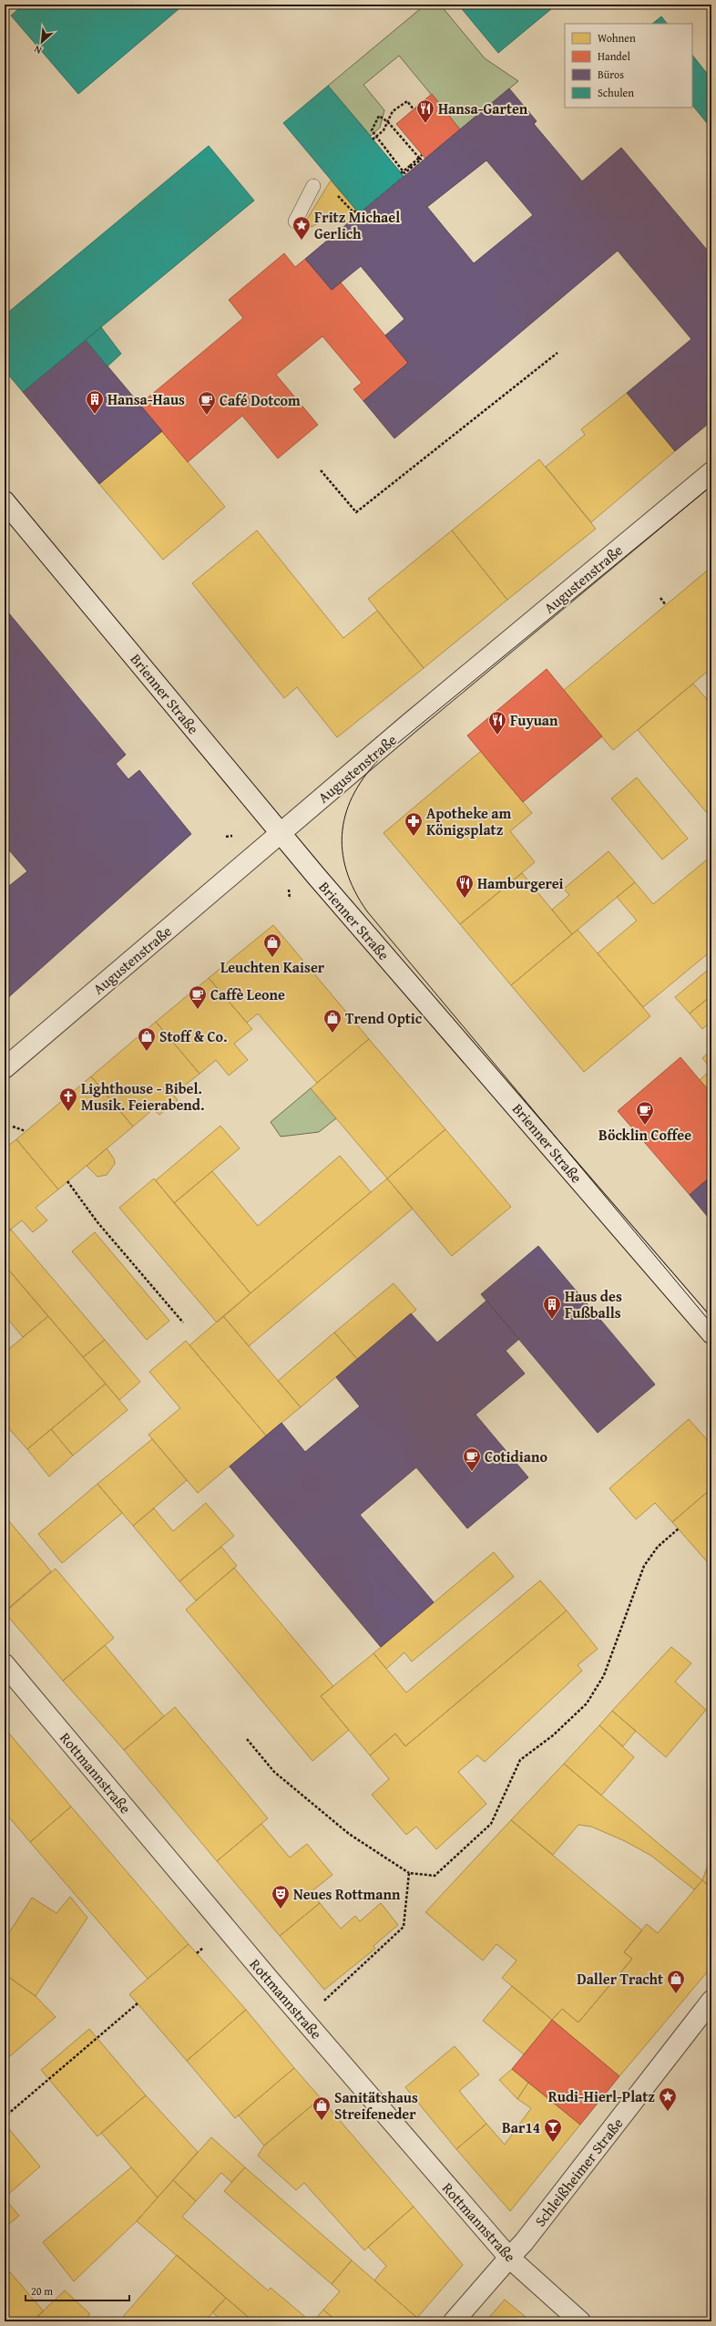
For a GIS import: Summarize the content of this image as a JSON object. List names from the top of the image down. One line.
{"streets":{"street":["Augustenstraße","Brienner Straße","Rottmannstraße","Schleißheimer Straße"]},"crossings":[["Augustenstraße","Brienner Straße"],["Rottmannstraße","Schleißheimer Straße"]],"places":{"restaurant":["Hansa-Garten","Fuyuan","Hamburgerei"],"place":["Fritz Michael Gerlich","Rudi-Hierl-Platz"],"building":["Hansa-Haus","Haus des Fußballs"],"cafe":["Café Dotcom","Caffè Leone","Böcklin Coffee","Cotidiano"],"pharmacy":["Apotheke am Königsplatz"],"shop":["Leuchten Kaiser","Trend Optic","Stoff & Co.","Daller Tracht","Sanitätshaus Streifeneder"],"church":["Lighthouse - Bibel. Musik. Feierabend."],"theatre":["Neues Rottmann"],"bar":["Bar14"]},"legend":["Wohnen","Handel","Büros","Schulen"],"scale_bar":"20 m","north":"bottom left"}
